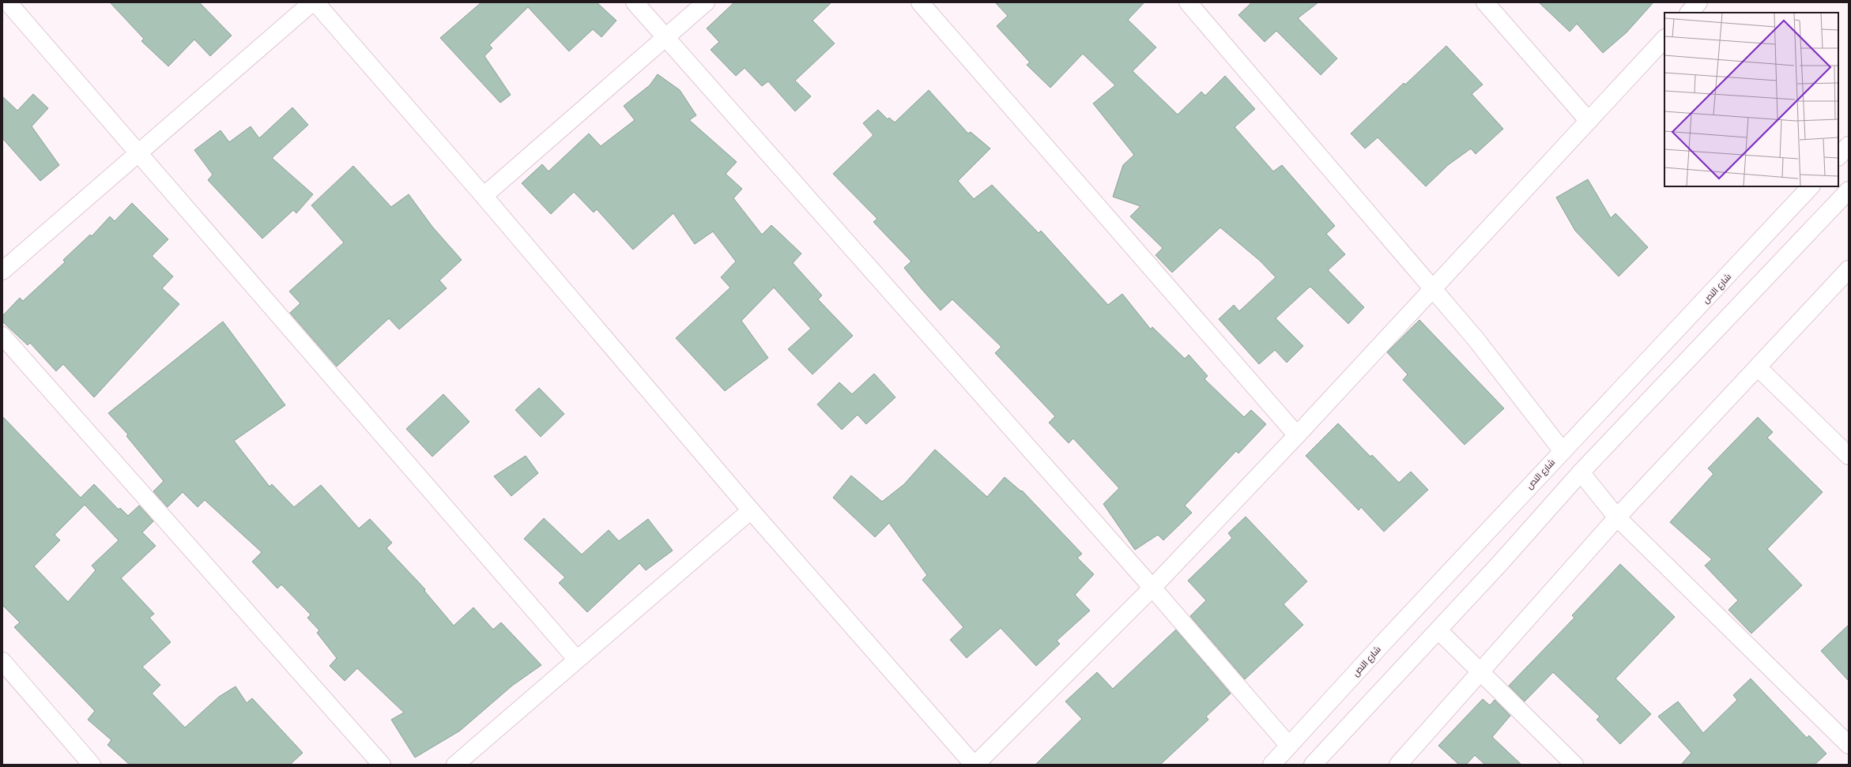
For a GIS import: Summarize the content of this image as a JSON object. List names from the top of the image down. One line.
{"streets":{"street":["شارع النص"]}}
